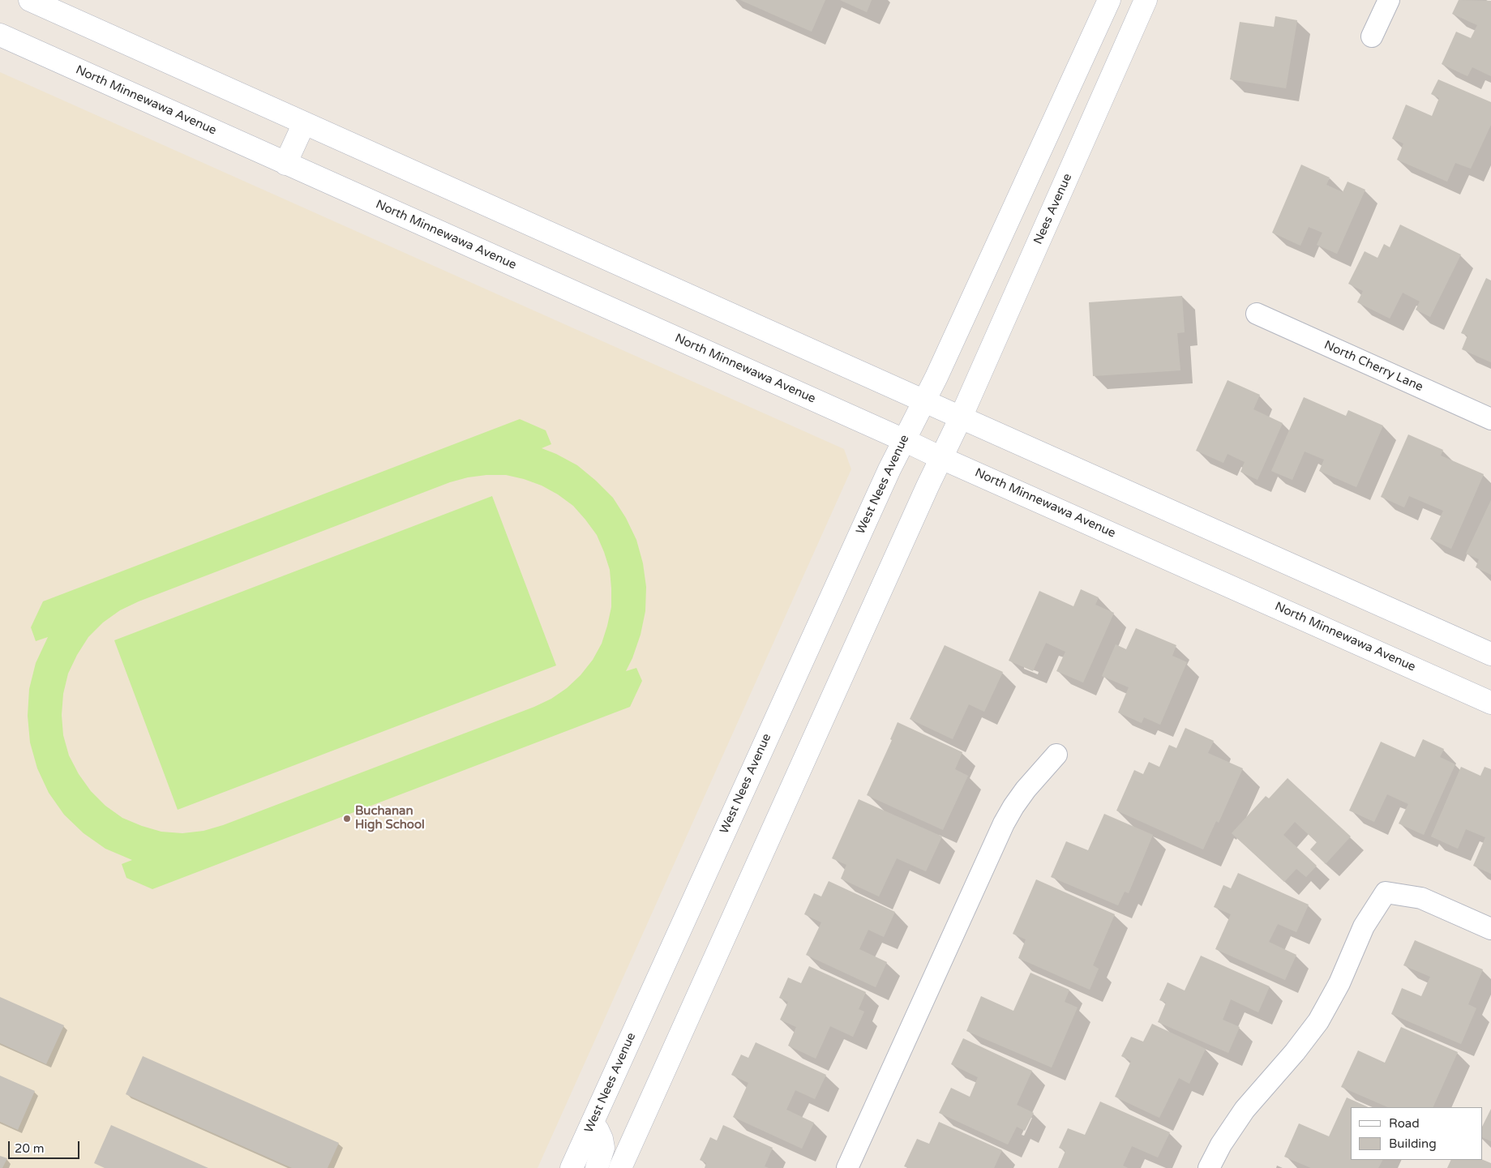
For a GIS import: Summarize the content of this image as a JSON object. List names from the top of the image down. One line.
{"streets":{"main road":["North Minnewawa Avenue","Nees Avenue","West Nees Avenue"],"street":["North Cherry Lane"]},"crossings":[["North Minnewawa Avenue","West Nees Avenue"]],"places":["Buchanan High School"],"legend":["Road","Building"],"scale_bar":"20 m"}
